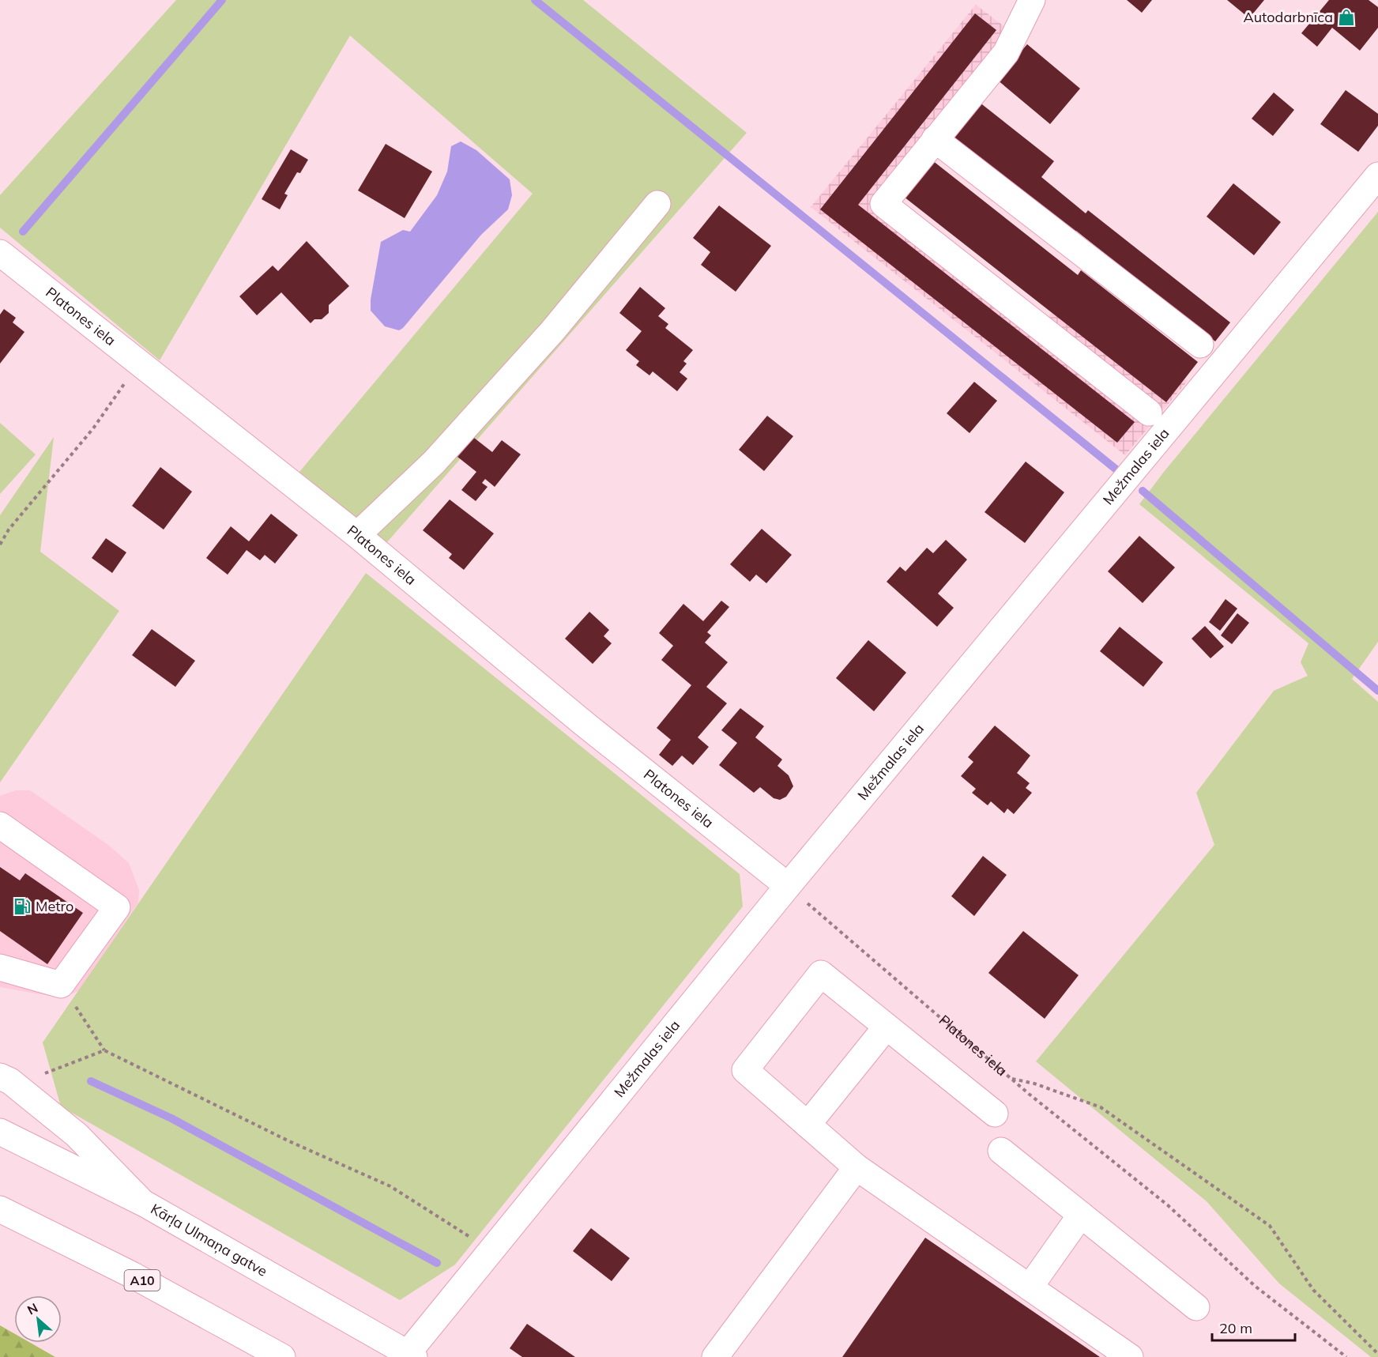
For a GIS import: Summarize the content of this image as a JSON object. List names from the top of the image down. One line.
{"streets":{"main road":["Platones iela","Mežmalas iela","Kārļa Ulmaņa gatve","A10"]},"crossings":[["Platones iela","Mežmalas iela"],["Mežmalas iela","Kārļa Ulmaņa gatve"]],"places":{"shop":["Autodarbnīca"],"fuel station":["Metro"]},"scale_bar":"20 m","north":"top left"}
